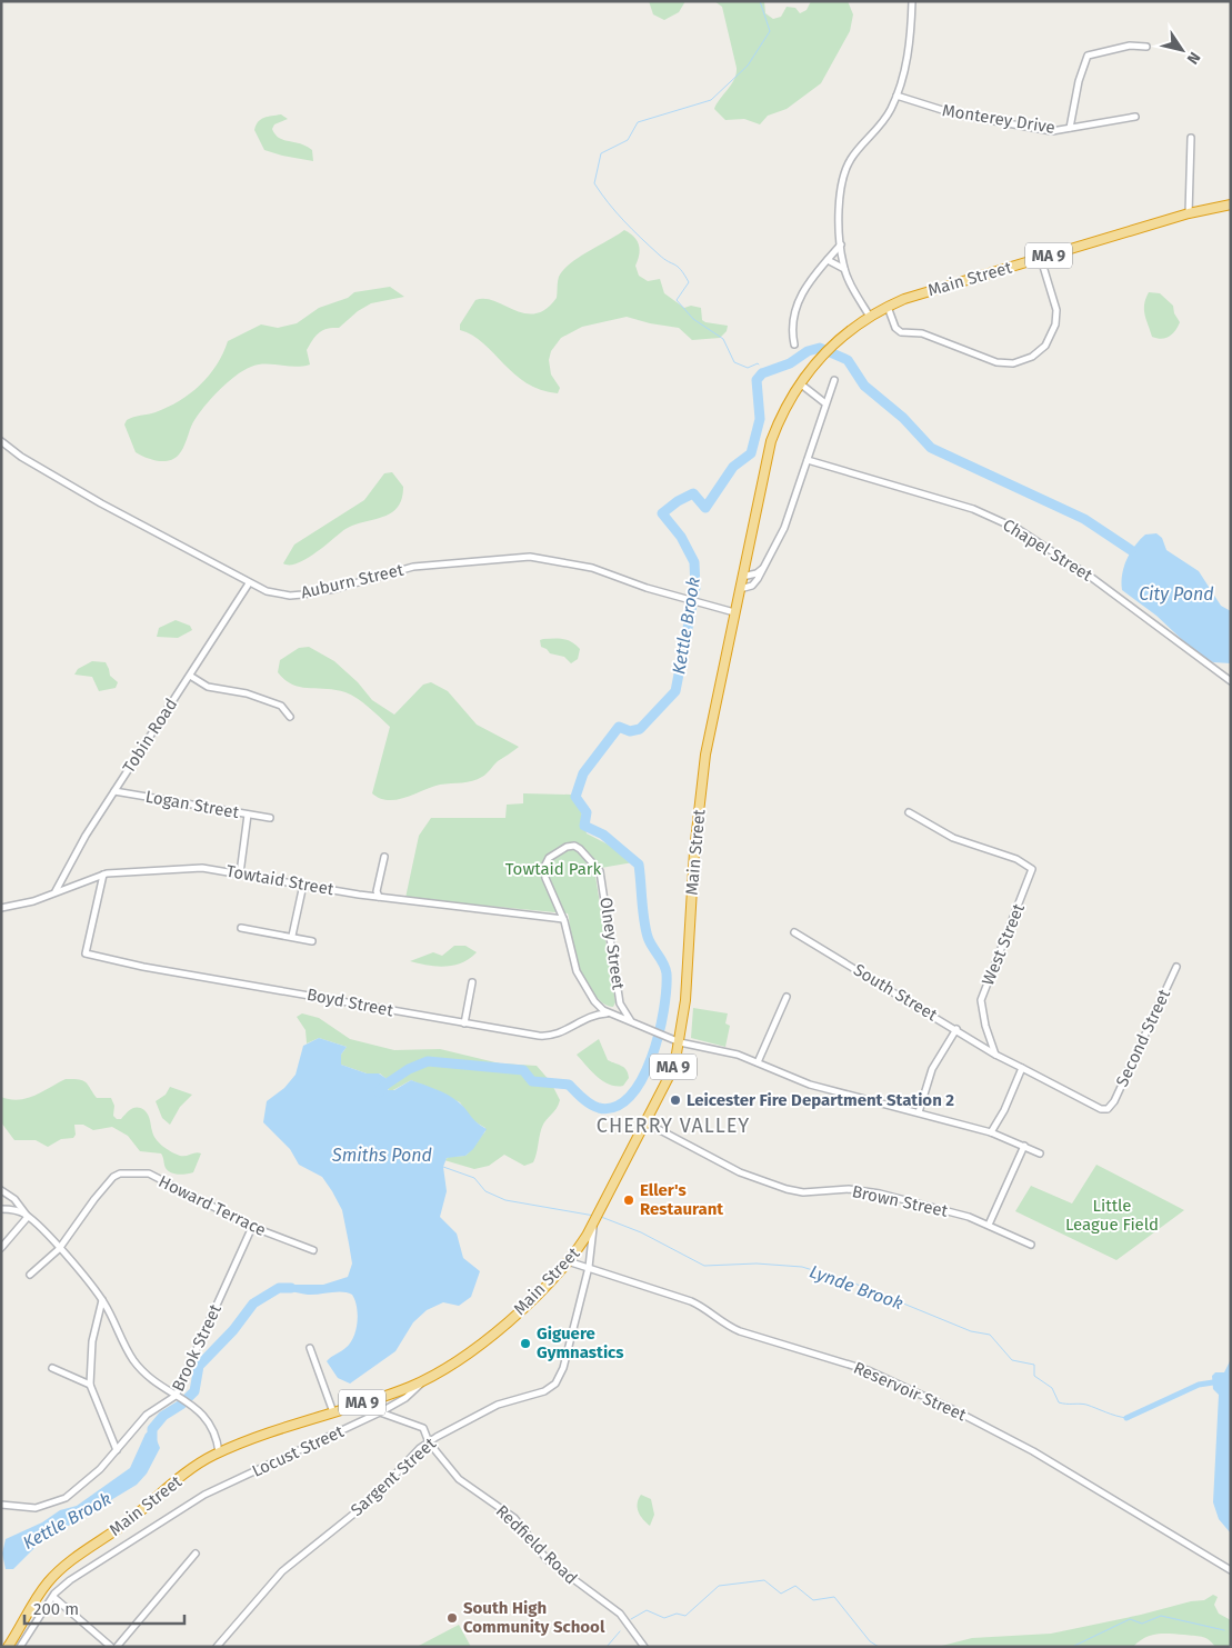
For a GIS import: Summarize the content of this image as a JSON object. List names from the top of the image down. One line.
{"streets":{"highway":["MA 9","Main Street"],"street":["Monterey Drive","Chapel Street","Auburn Street","Tobin Road","Logan Street","Towtaid Street","Olney Street","West Street","South Street","Boyd Street","Second Street","Brown Street","Howard Terrace","Brook Street","Reservoir Street","Locust Street","Sargent Street","Redfield Road"]},"crossings":[["Main Street","Auburn Street"],["Main Street","Brown Street"],["Main Street","Reservoir Street"],["Main Street","Locust Street"],["Main Street","Sargent Street"],["Auburn Street","Tobin Road"],["Tobin Road","Logan Street"],["Tobin Road","Towtaid Street"],["Towtaid Street","Olney Street"],["Towtaid Street","Boyd Street"],["Olney Street","Boyd Street"],["West Street","South Street"],["Howard Terrace","Brook Street"],["Reservoir Street","Sargent Street"],["Locust Street","Redfield Road"],["Sargent Street","Redfield Road"]],"districts":["CHERRY VALLEY"],"water":["City Pond","Kettle Brook","Smiths Pond","Lynde Brook"],"parks":["Towtaid Park","Little League Field"],"places":["Leicester Fire Department Station 2","Eller's Restaurant","Giguere Gymnastics","South High Community School"],"scale_bar":"200 m","north":"bottom right"}
